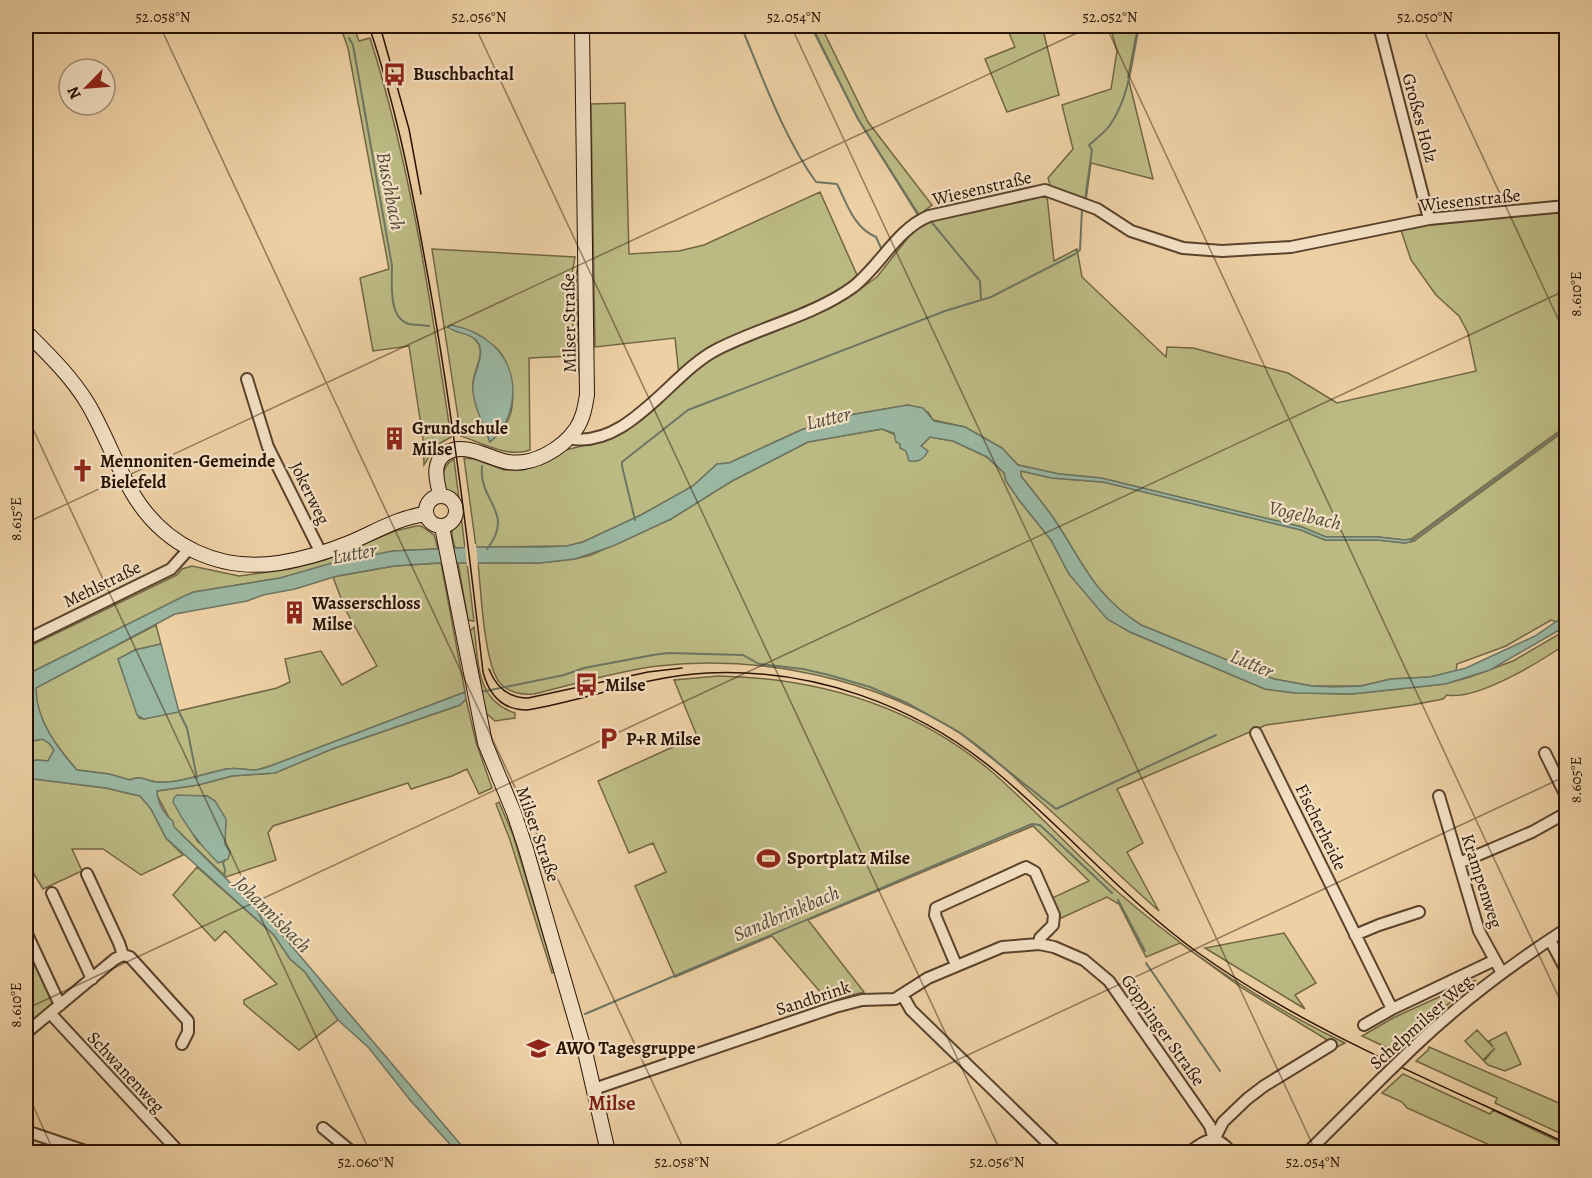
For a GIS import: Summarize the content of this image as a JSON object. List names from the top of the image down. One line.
{"streets":{"main road":["Milser Straße"],"street":["Großes Holz","Wiesenstraße","Jokerweg","Mehlstraße","Fischerheide","Krampenweg","Sandbrink","Schelpmilser Weg","Göppinger Straße","Schwanenweg"]},"crossings":[["Großes Holz","Wiesenstraße"],["Wiesenstraße","Milser Straße"],["Milser Straße","Sandbrink"],["Fischerheide","Schelpmilser Weg"],["Krampenweg","Schelpmilser Weg"],["Sandbrink","Göppinger Straße"]],"districts":["Milse"],"water":["Buschbach","Lutter","Vogelbach","Sandbrinkbach","Johannisbach"],"places":{"bus stop":["Buschbachtal","Milse"],"building":["Grundschule Milse","Wasserschloss Milse"],"church":["Mennoniten-Gemeinde Bielefeld"],"parking":["P+R Milse"],"sports":["Sportplatz Milse"],"school or university":["AWO Tagesgruppe"]},"north":"bottom left","coordinates":["52.058°N","52.056°N","52.054°N","52.052°N","52.050°N","8.610°E","8.615°E","8.605°E","52.060°N"]}
